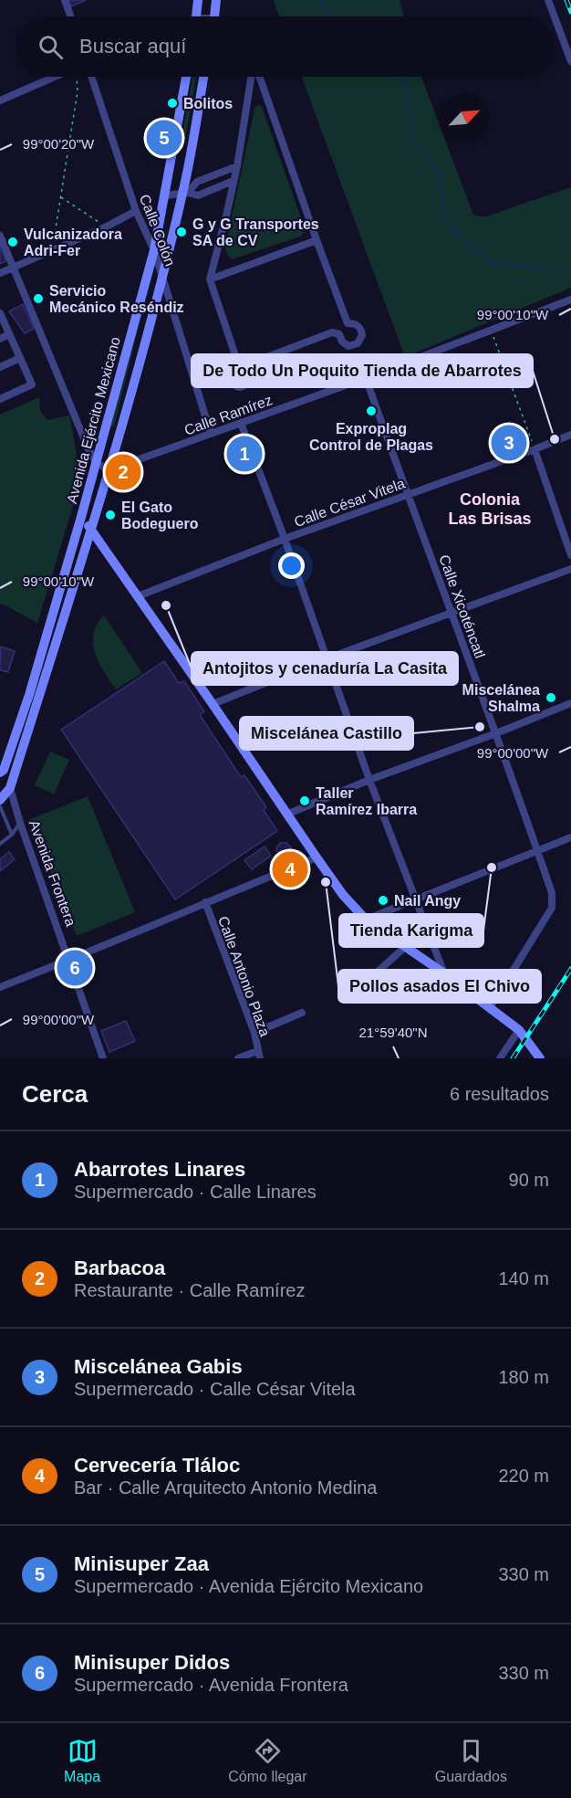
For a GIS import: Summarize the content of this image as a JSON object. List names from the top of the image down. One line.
{"streets":{"main road":["Avenida Ejército Mexicano","Avenida Frontera"],"street":["Calle Colón","Calle Ramírez","Calle César Vitela","Calle Xicoténcatl","Calle Antonio Plaza"]},"crossings":[["Calle Colón","Calle Ramírez"],["Calle Colón","Avenida Ejército Mexicano"],["Calle Ramírez","Avenida Ejército Mexicano"],["Calle Ramírez","Calle Xicoténcatl"],["Avenida Ejército Mexicano","Avenida Frontera"],["Calle César Vitela","Calle Xicoténcatl"]],"districts":["Colonia Las Brisas"],"places":["Bolitos","G y G Transportes SA de CV","Vulcanizadora Adri-Fer","Servicio Mecánico Reséndiz","Exproplag Control de Plagas","De Todo Un Poquito Tienda de Abarrotes","El Gato Bodeguero","Antojitos y cenaduría La Casita","Miscelánea Shalma","Miscelánea Castillo","Taller Ramírez Ibarra","Tienda Karigma","Pollos asados El Chivo","Nail Angy"],"north":"top right","page":{"search":"Buscar aquí","pins":["5","3","1","2","4","6"],"heading":["Cerca","6 resultados"],"list":[{"mark":"1","name":"Abarrotes Linares","note":"Supermercado · Calle Linares","value":"90 m"},{"mark":"2","name":"Barbacoa","note":"Restaurante · Calle Ramírez","value":"140 m"},{"mark":"3","name":"Miscelánea Gabis","note":"Supermercado · Calle César Vitela","value":"180 m"},{"mark":"4","name":"Cervecería Tláloc","note":"Bar · Calle Arquitecto Antonio Medina","value":"220 m"},{"mark":"5","name":"Minisuper Zaa","note":"Supermercado · Avenida Ejército Mexicano","value":"330 m"},{"mark":"6","name":"Minisuper Didos","note":"Supermercado · Avenida Frontera","value":"330 m"}],"nav":["Mapa","Cómo llegar","Guardados"]},"coordinates":["99°00'20\"W","99°00'10\"W","99°00'00\"W","21°59'40\"N"]}
